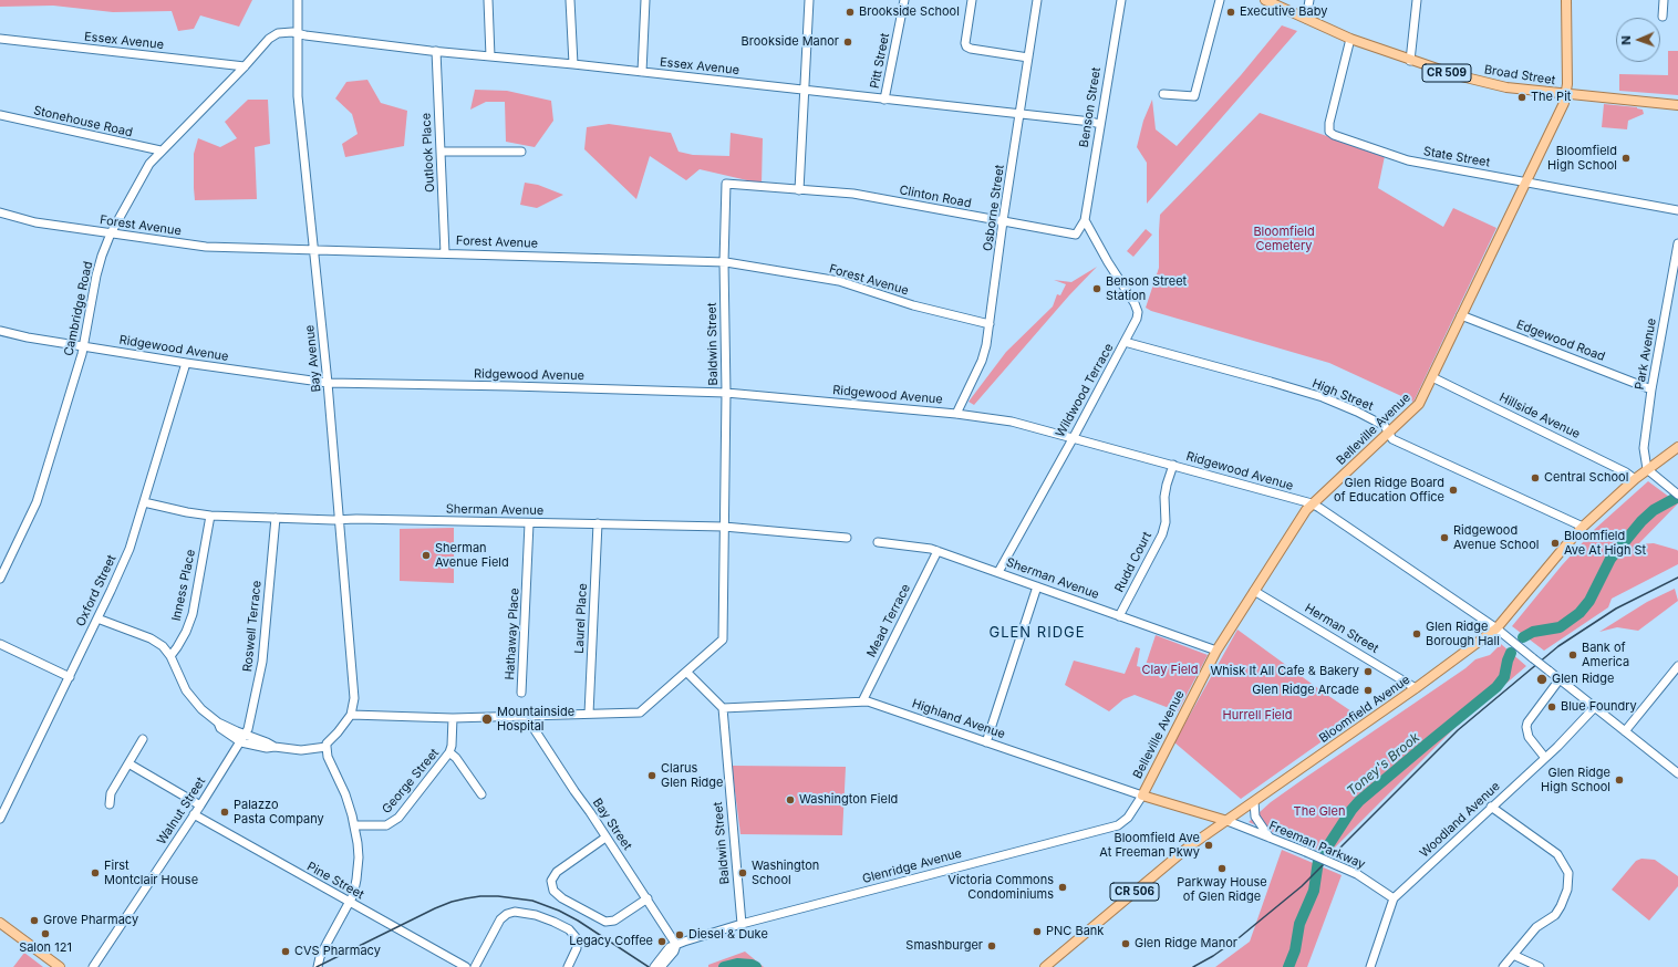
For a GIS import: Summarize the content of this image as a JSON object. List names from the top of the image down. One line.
{"streets":{"main road":["CR 509","Broad Street","Belleville Avenue","Bloomfield Avenue","Highland Avenue","CR 506"],"street":["Essex Avenue","Pitt Street","Benson Street","Stonehouse Road","Outlook Place","State Street","Clinton Road","Osborne Street","Forest Avenue","Cambridge Road","Edgewood Road","Baldwin Street","Ridgewood Avenue","Park Avenue","Bay Avenue","Wildwood Terrace","High Street","Hillside Avenue","Sherman Avenue","Rudd Court","Inness Place","Oxford Street","Laurel Place","Mead Terrace","Roswell Terrace","Herman Street","Hathaway Place","George Street","Walnut Street","Woodland Avenue","Bay Street","Freeman Parkway","Glenridge Avenue","Pine Street"]},"crossings":[["Essex Avenue","Pitt Street"],["Essex Avenue","Benson Street"],["Essex Avenue","Outlook Place"],["Essex Avenue","Osborne Street"],["Essex Avenue","Cambridge Road"],["Essex Avenue","Bay Avenue"],["Broad Street","State Street"],["Broad Street","Belleville Avenue"],["Benson Street","Clinton Road"],["Benson Street","Wildwood Terrace"],["Stonehouse Road","Cambridge Road"],["Outlook Place","Forest Avenue"],["State Street","Belleville Avenue"],["Clinton Road","Osborne Street"],["Clinton Road","Baldwin Street"],["Clinton Road","Wildwood Terrace"],["Osborne Street","Forest Avenue"],["Osborne Street","Ridgewood Avenue"],["Forest Avenue","Cambridge Road"],["Forest Avenue","Baldwin Street"],["Forest Avenue","Bay Avenue"],["Cambridge Road","Ridgewood Avenue"],["Cambridge Road","Bay Avenue"],["Edgewood Road","Park Avenue"],["Edgewood Road","Belleville Avenue"],["Baldwin Street","Ridgewood Avenue"],["Baldwin Street","Sherman Avenue"],["Baldwin Street","Laurel Place"],["Baldwin Street","Highland Avenue"],["Baldwin Street","Glenridge Avenue"],["Ridgewood Avenue","Bay Avenue"],["Ridgewood Avenue","Wildwood Terrace"],["Ridgewood Avenue","Belleville Avenue"],["Ridgewood Avenue","Rudd Court"],["Ridgewood Avenue","Oxford Street"],["Ridgewood Avenue","Bloomfield Avenue"],["Ridgewood Avenue","Woodland Avenue"],["Park Avenue","Bloomfield Avenue"],["Bay Avenue","Sherman Avenue"],["Wildwood Terrace","High Street"],["Wildwood Terrace","Sherman Avenue"],["High Street","Belleville Avenue"],["High Street","Bloomfield Avenue"],["Hillside Avenue","Belleville Avenue"],["Hillside Avenue","Bloomfield Avenue"],["Belleville Avenue","Sherman Avenue"],["Belleville Avenue","Herman Street"],["Belleville Avenue","Highland Avenue"],["Belleville Avenue","Glenridge Avenue"],["Sherman Avenue","Rudd Court"],["Sherman Avenue","Inness Place"],["Sherman Avenue","Oxford Street"],["Sherman Avenue","Laurel Place"],["Sherman Avenue","Mead Terrace"],["Sherman Avenue","Roswell Terrace"],["Sherman Avenue","Hathaway Place"],["Mead Terrace","Highland Avenue"],["Roswell Terrace","Walnut Street"],["Herman Street","Bloomfield Avenue"],["Bloomfield Avenue","Highland Avenue"],["Bloomfield Avenue","Freeman Parkway"],["Highland Avenue","Freeman Parkway"],["Highland Avenue","Glenridge Avenue"],["Walnut Street","Pine Street"],["Woodland Avenue","Freeman Parkway"],["Bay Street","Glenridge Avenue"]],"districts":["GLEN RIDGE"],"water":["Toney's Brook"],"parks":["Bloomfield Cemetery","Clay Field","Hurrell Field","The Glen"],"places":["Brookside School","Executive Baby","Brookside Manor","The Pit","Bloomfield High School","Benson Street Station","Central School","Glen Ridge Board of Education Office","Ridgewood Avenue School","Bloomfield Ave At High St","Sherman Avenue Field","Glen Ridge Borough Hall","Bank of America","Whisk It All Cafe & Bakery","Glen Ridge","Glen Ridge Arcade","Blue Foundry","Mountainside Hospital","Clarus Glen Ridge","Glen Ridge High School","Washington Field","Palazzo Pasta Company","Bloomfield Ave At Freeman Pkwy","Parkway House of Glen Ridge","First Montclair House","Washington School","Victoria Commons Condominiums","Grove Pharmacy","PNC Bank","Salon 121","Diesel & Duke","Legacy Coffee","Glen Ridge Manor","Smashburger","CVS Pharmacy"],"north":"left"}
